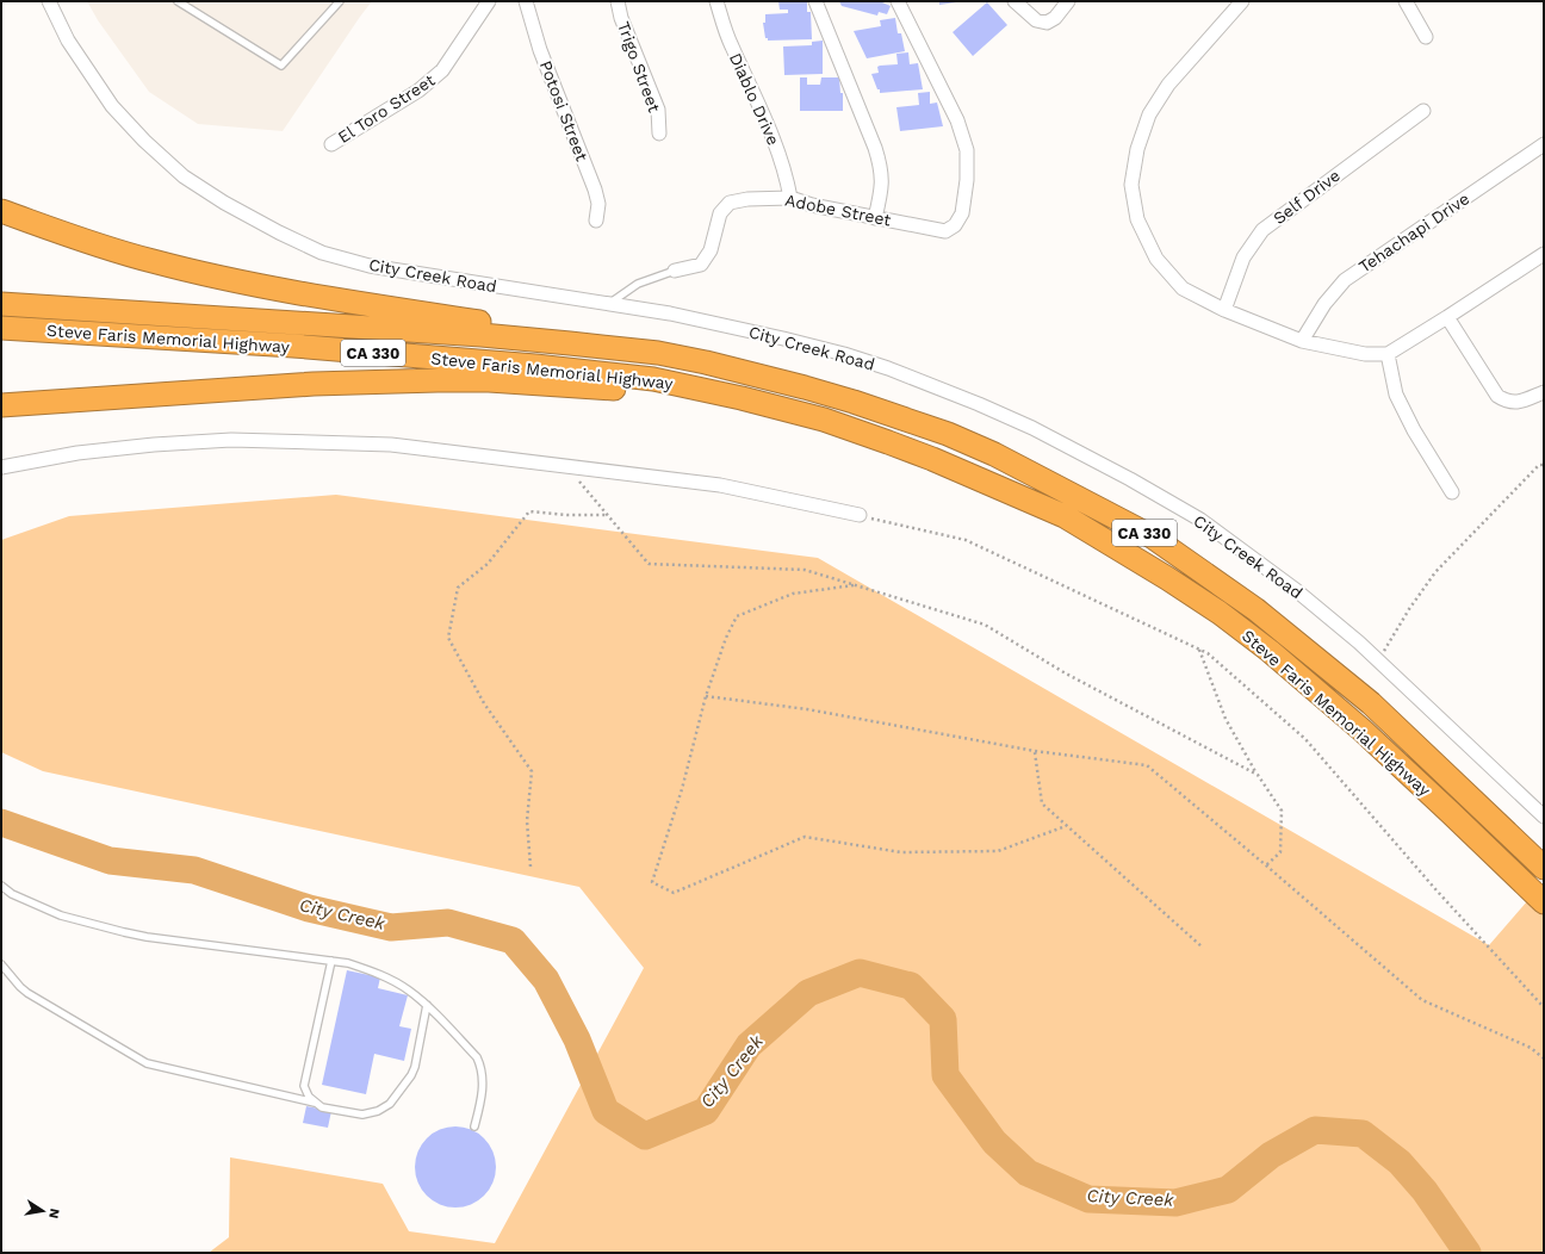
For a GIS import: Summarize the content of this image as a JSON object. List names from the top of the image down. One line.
{"streets":{"highway":["Steve Faris Memorial Highway","CA 330"],"street":["Trigo Street","Diablo Drive","El Toro Street","Potosi Street","Self Drive","Adobe Street","Tehachapi Drive","City Creek Road"]},"crossings":[["Diablo Drive","Adobe Street"]],"water":["City Creek"],"north":"right"}
